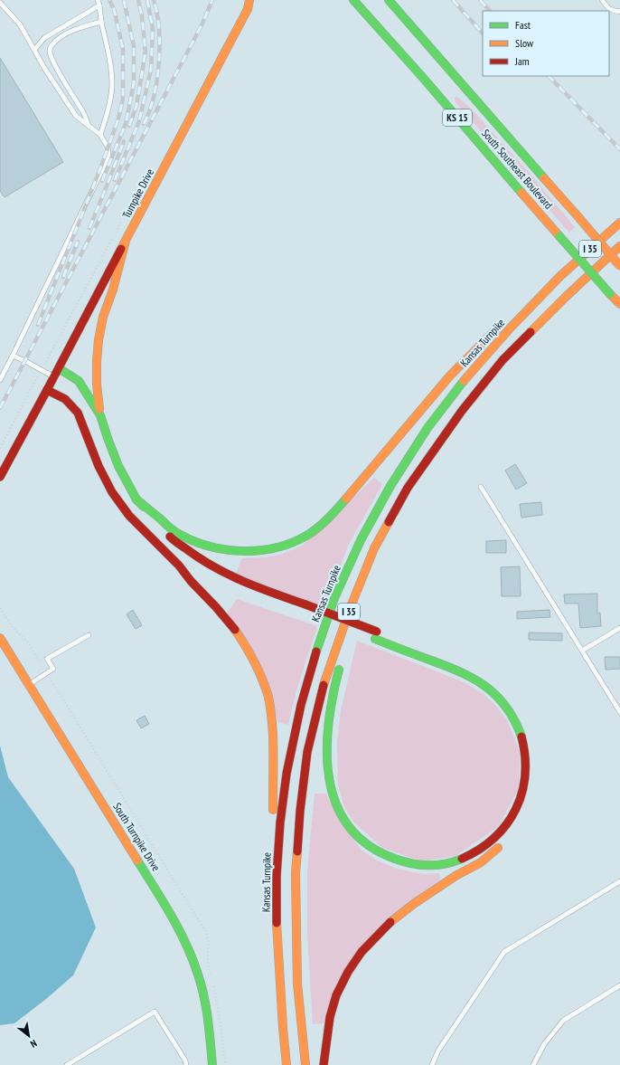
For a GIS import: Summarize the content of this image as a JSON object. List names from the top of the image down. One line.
{"streets":{"main road":["KS 15","South Southeast Boulevard","Turnpike Drive","I 35","Kansas Turnpike","South Turnpike Drive"]},"legend":["Fast","Slow","Jam"],"north":"bottom right"}
